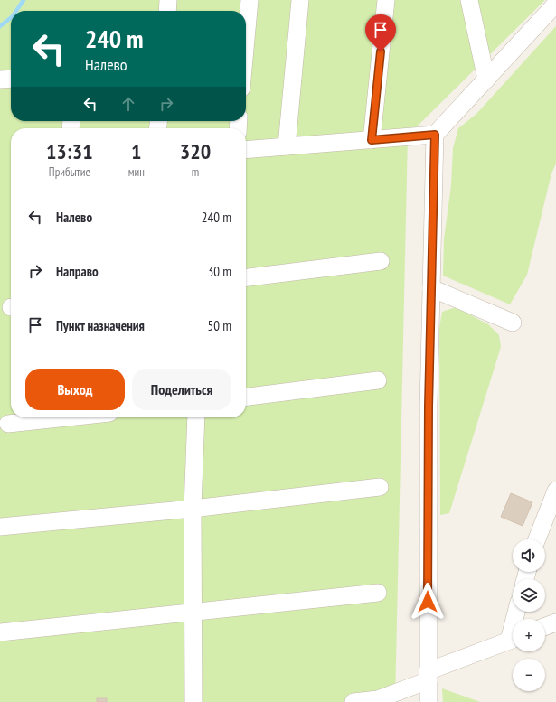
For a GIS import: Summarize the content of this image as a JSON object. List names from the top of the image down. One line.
{"page":{"turn":["240 m","Налево"],"eta":["13:31","Прибытие","1","мин","320","m"],"list":[{"name":"Налево","value":"240 m"},{"name":"Направо","value":"30 m"},{"name":"Пункт назначения","value":"50 m"}],"buttons":["Выход","Поделиться"],"map_buttons":["+","−"]}}
